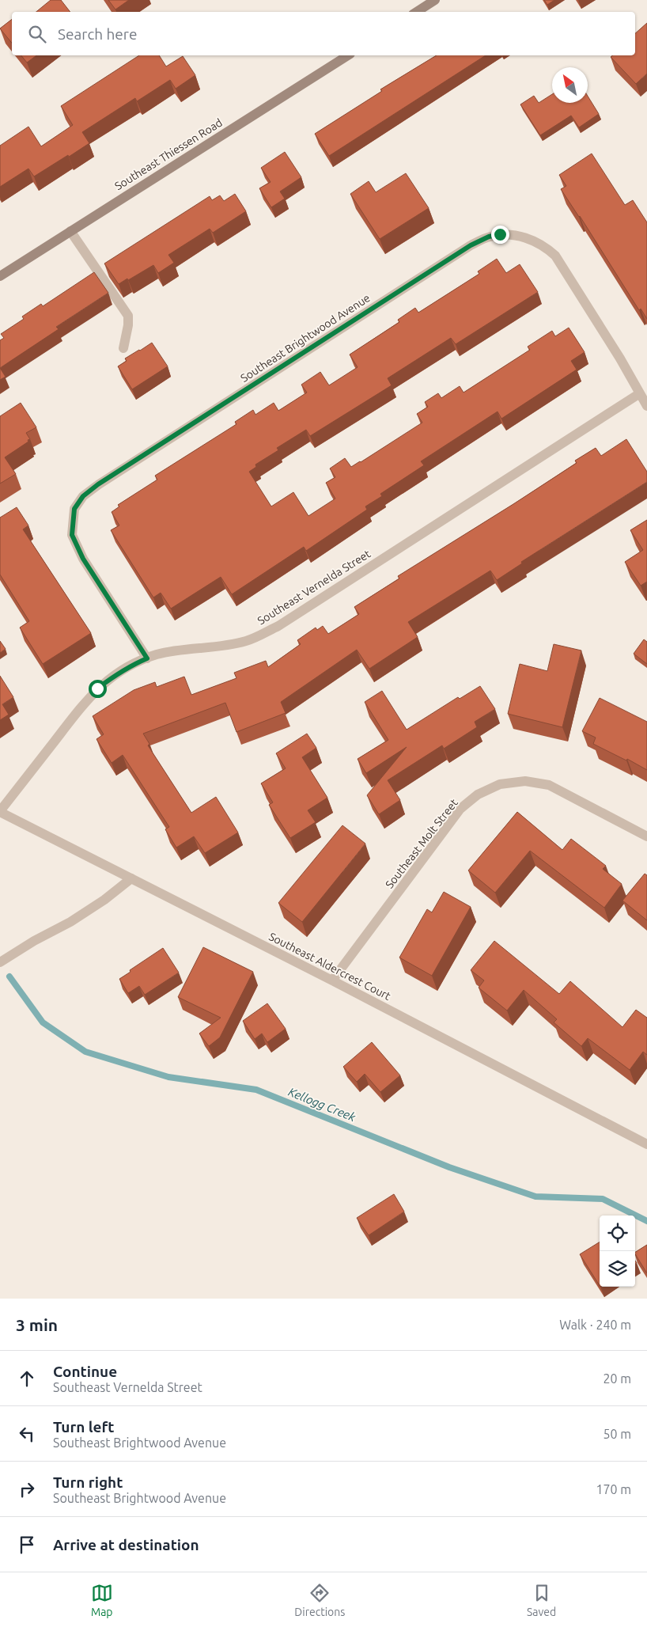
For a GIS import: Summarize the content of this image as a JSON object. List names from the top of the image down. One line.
{"streets":{"main road":["Southeast Thiessen Road"],"street":["Southeast Brightwood Avenue","Southeast Vernelda Street","Southeast Molt Street","Southeast Aldercrest Court"]},"crossings":[["Southeast Brightwood Avenue","Southeast Vernelda Street"],["Southeast Vernelda Street","Southeast Aldercrest Court"],["Southeast Molt Street","Southeast Aldercrest Court"]],"water":["Kellogg Creek"],"north":"top left","page":{"search":"Search here","heading":["3 min","Walk · 240 m"],"list":[["Continue","Southeast Vernelda Street","20 m"],["Turn left","Southeast Brightwood Avenue","50 m"],["Turn right","Southeast Brightwood Avenue","170 m"],"Arrive at destination"],"nav":["Map","Directions","Saved"]}}
